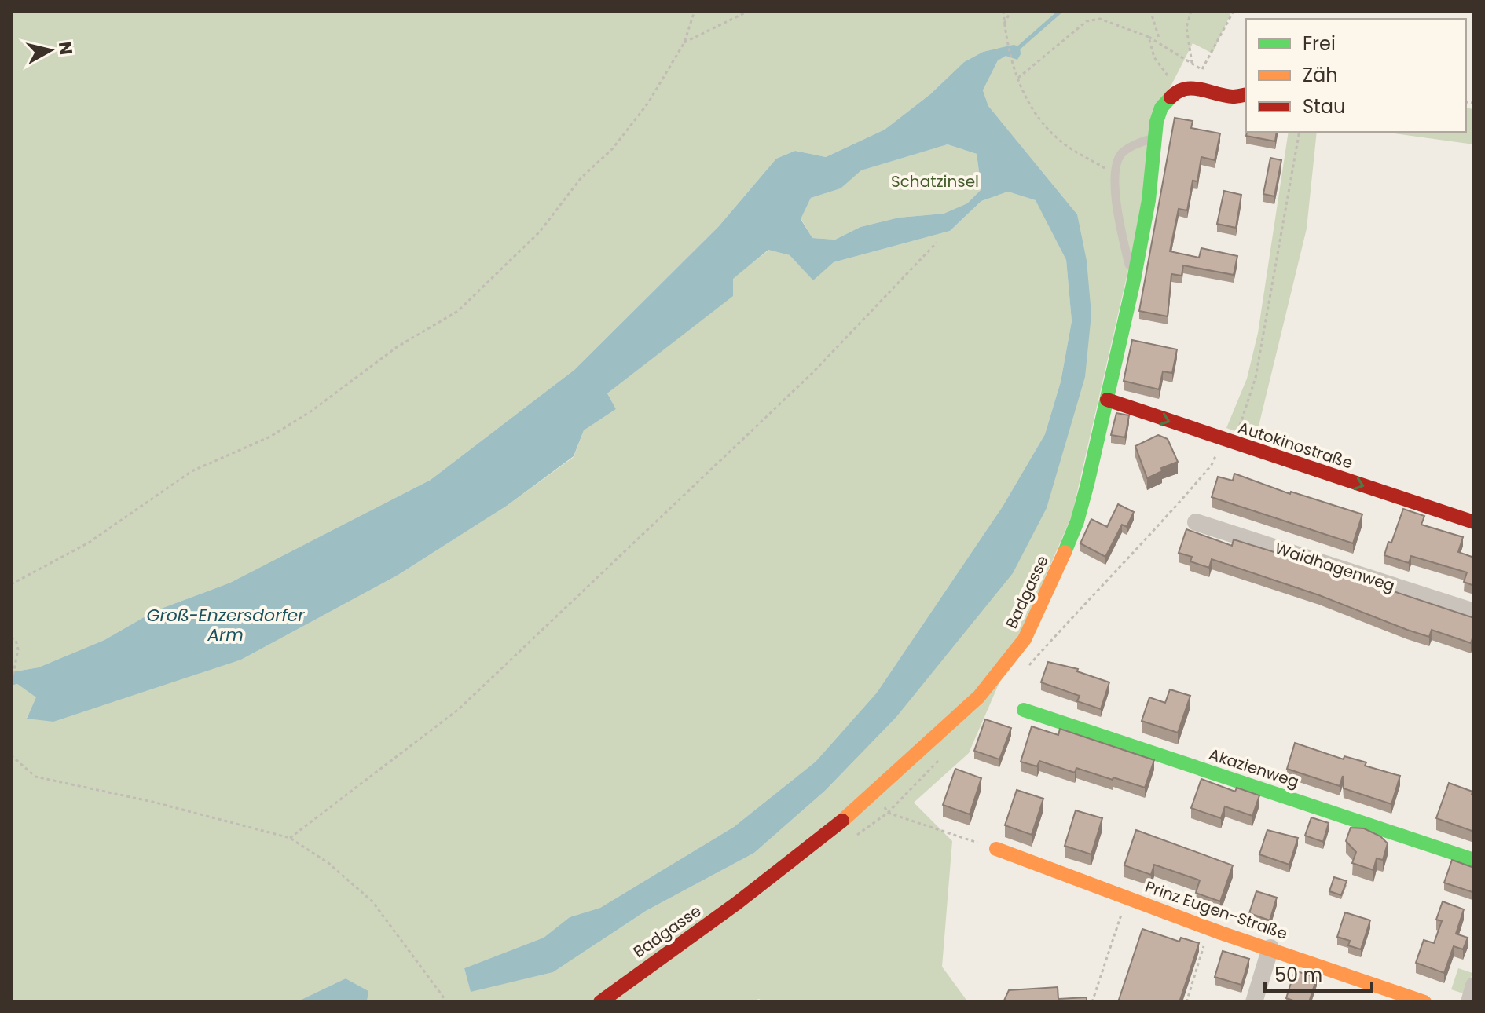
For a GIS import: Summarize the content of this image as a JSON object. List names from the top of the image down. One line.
{"streets":{"street":["Autokinostraße","Waidhagenweg","Badgasse","Akazienweg","Prinz Eugen-Straße"]},"crossings":[["Autokinostraße","Badgasse"]],"one_way":["Autokinostraße"],"water":["Groß-Enzersdorfer Arm"],"parks":["Schatzinsel"],"legend":["Frei","Zäh","Stau"],"scale_bar":"50 m","north":"right"}
